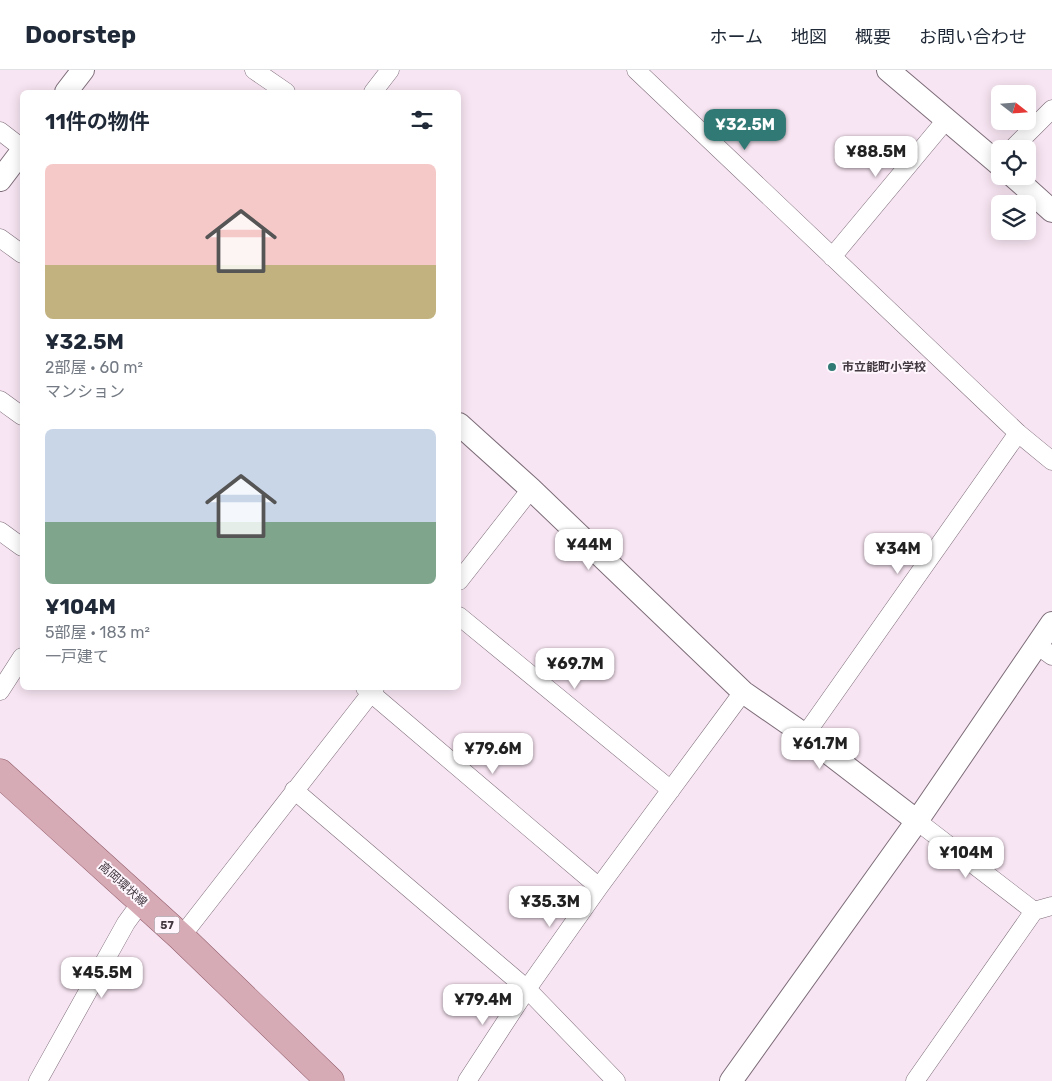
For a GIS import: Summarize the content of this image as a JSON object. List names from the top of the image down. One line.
{"streets":{"main road":["高岡環状線","57"]},"places":["市立能町小学校"],"north":"right","page":{"header":"Doorstep","nav":["ホーム","地図","概要","お問い合わせ"],"heading":"11件の物件","price":["¥32.5M","¥88.5M","¥44M","¥34M","¥69.7M","¥61.7M","¥79.6M","¥104M","¥35.3M","¥45.5M","¥79.4M"],"list":[{"name":"¥32.5M","note":"2部屋 · 60 m² · マンション"},{"name":"¥104M","note":"5部屋 · 183 m² · 一戸建て"}]}}
